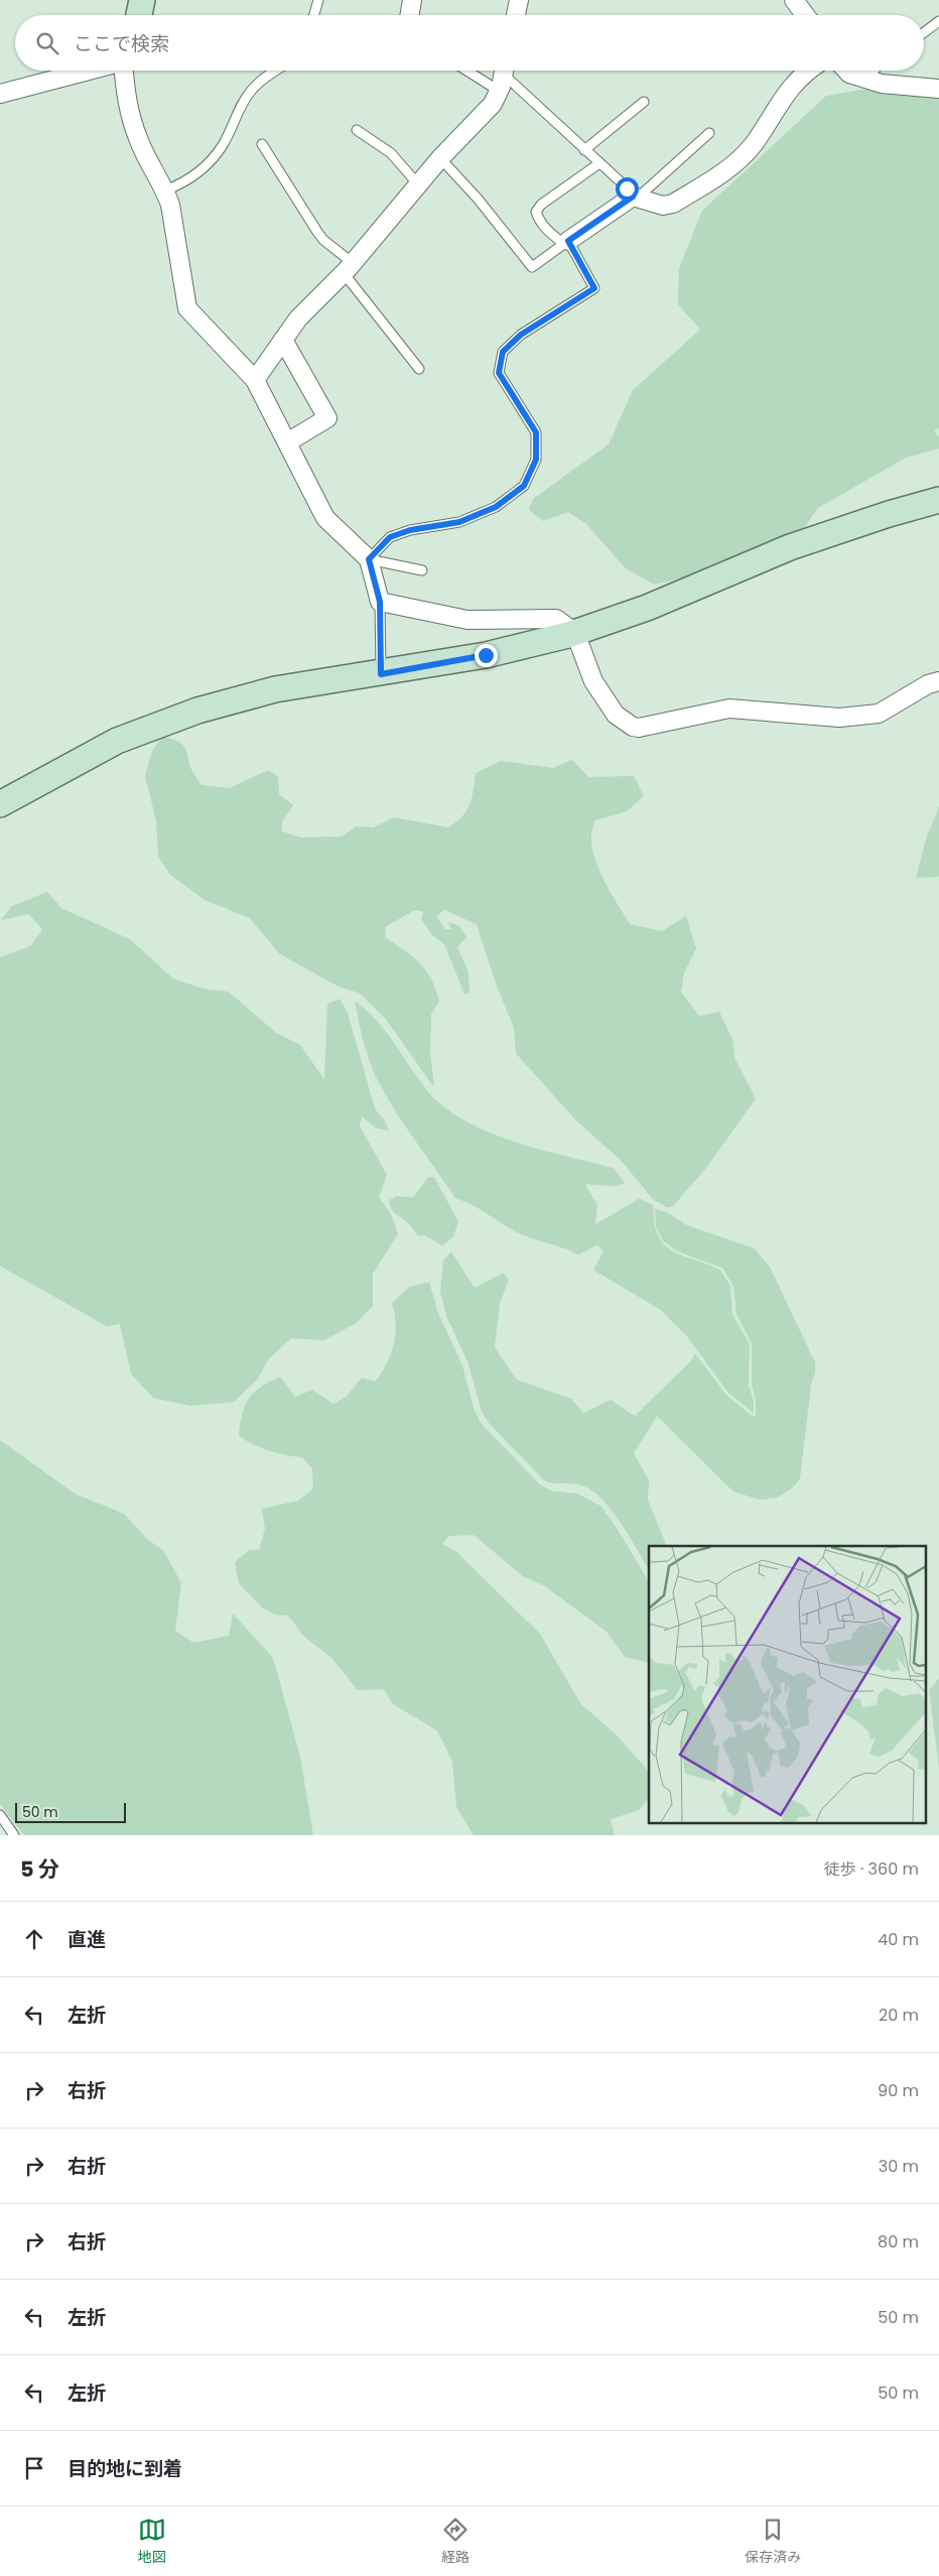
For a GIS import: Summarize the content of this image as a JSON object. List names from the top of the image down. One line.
{"scale_bar":"50 m","page":{"search":"ここで検索","scale":"50 m","heading":["5 分","徒歩 · 360 m"],"list":[["直進","40 m"],["左折","20 m"],["右折","90 m"],["右折","30 m"],["右折","80 m"],["左折","50 m"],["左折","50 m"],"目的地に到着"],"nav":["地図","経路","保存済み"]}}
